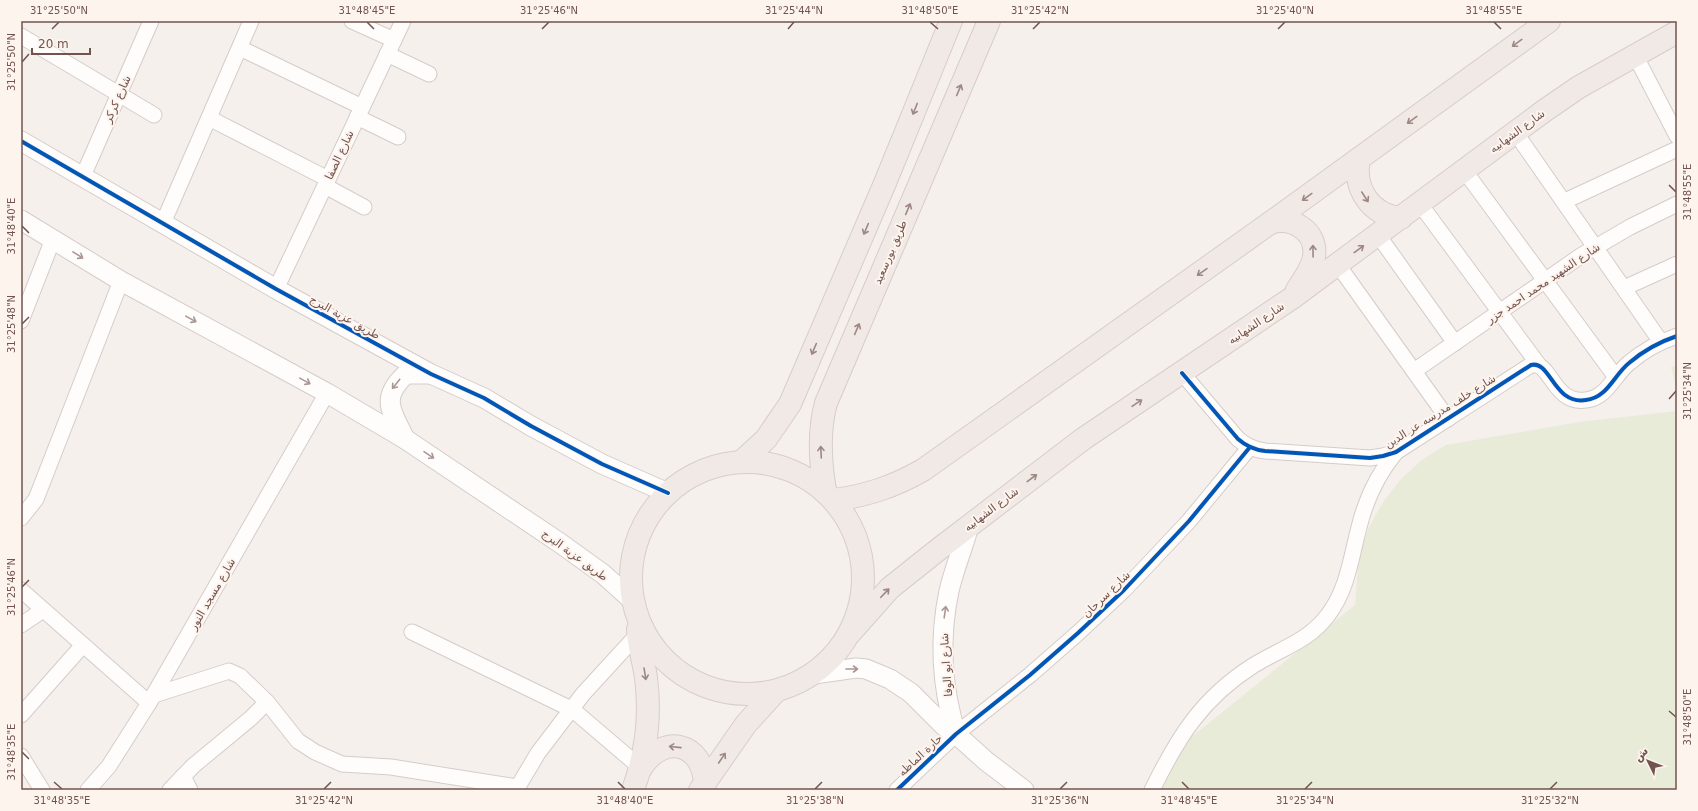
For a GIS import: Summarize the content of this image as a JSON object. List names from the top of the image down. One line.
{"streets":{"highway":["شارع الشهابيه","طريق بورسعيد"],"street":["شارع كركر","شارع الصفا","شارع الشهيد محمد احمد جزر","طريق عزبة البرج","شارع خلف مدرسه عز الدين","شارع مسجد النور","شارع سرحان","شارع ابو الوفا","حارة الماظه"]},"crossings":[["شارع كركر","طريق عزبة البرج"],["شارع الشهابيه","شارع خلف مدرسه عز الدين"],["شارع الشهابيه","شارع ابو الوفا"],["شارع الصفا","طريق عزبة البرج"],["طريق عزبة البرج","شارع مسجد النور"],["شارع خلف مدرسه عز الدين","شارع سرحان"],["شارع سرحان","شارع ابو الوفا"],["شارع سرحان","حارة الماظه"],["شارع ابو الوفا","حارة الماظه"]],"one_way":["شارع ابو الوفا"],"scale_bar":"20 m","north":"top left","coordinates":["31°25'50\"N","31°48'45\"E","31°25'46\"N","31°25'44\"N","31°48'50\"E","31°25'42\"N","31°25'40\"N","31°48'55\"E","31°48'40\"E","31°25'48\"N","31°25'34\"N","31°48'35\"E","31°25'38\"N","31°25'36\"N","31°25'32\"N"]}
